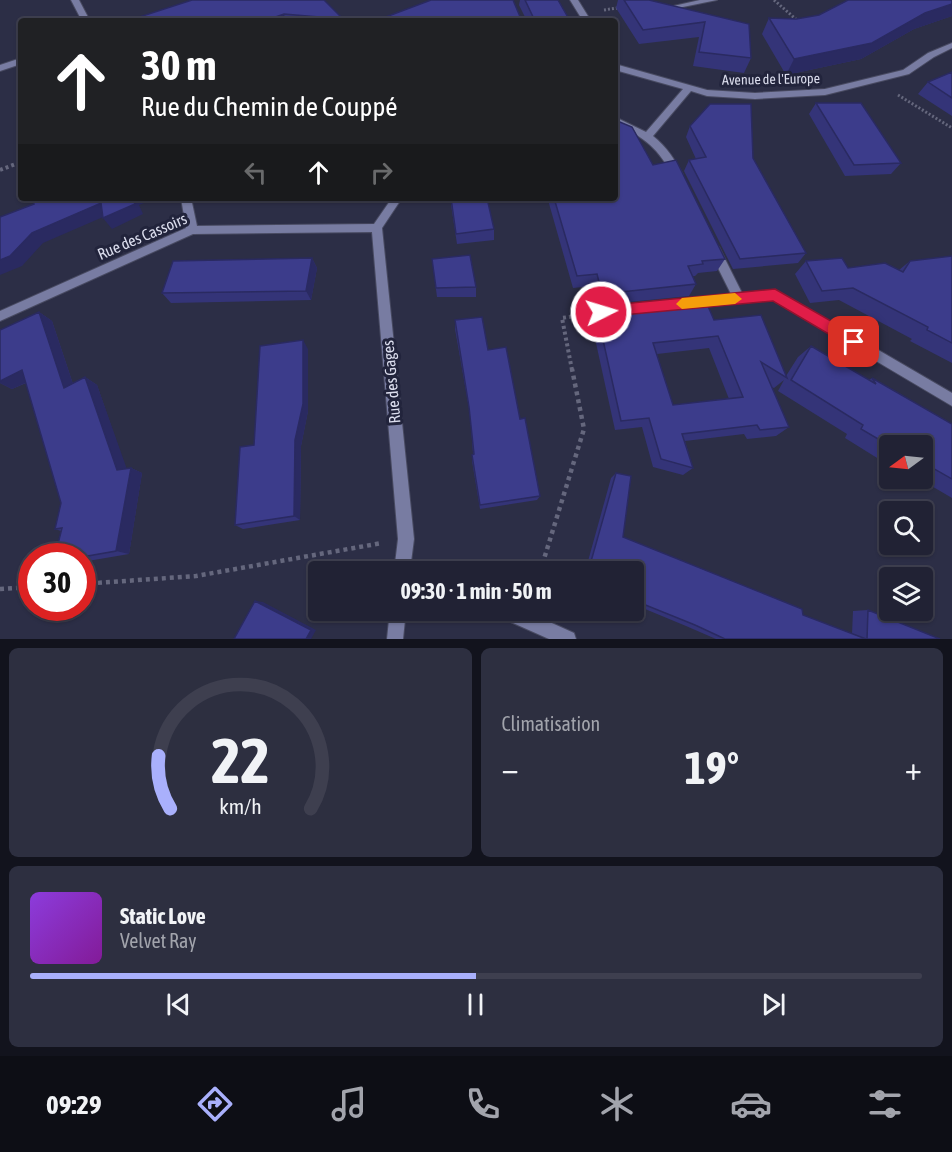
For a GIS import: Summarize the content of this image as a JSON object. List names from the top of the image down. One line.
{"streets":{"street":["Avenue de l'Europe","Rue des Cassoirs","Rue des Gages"]},"crossings":[["Rue des Cassoirs","Rue des Gages"]],"north":"left","page":{"turn":["30 m","Rue du Chemin de Couppé"],"limit":"30","trip":"09:30 · 1 min · 50 m","tile":"Climatisation","heat":["−","19°","+"],"song":["Static Love","Velvet Ray"],"tabs":"09:29","gauge":["22","km/h"]}}
